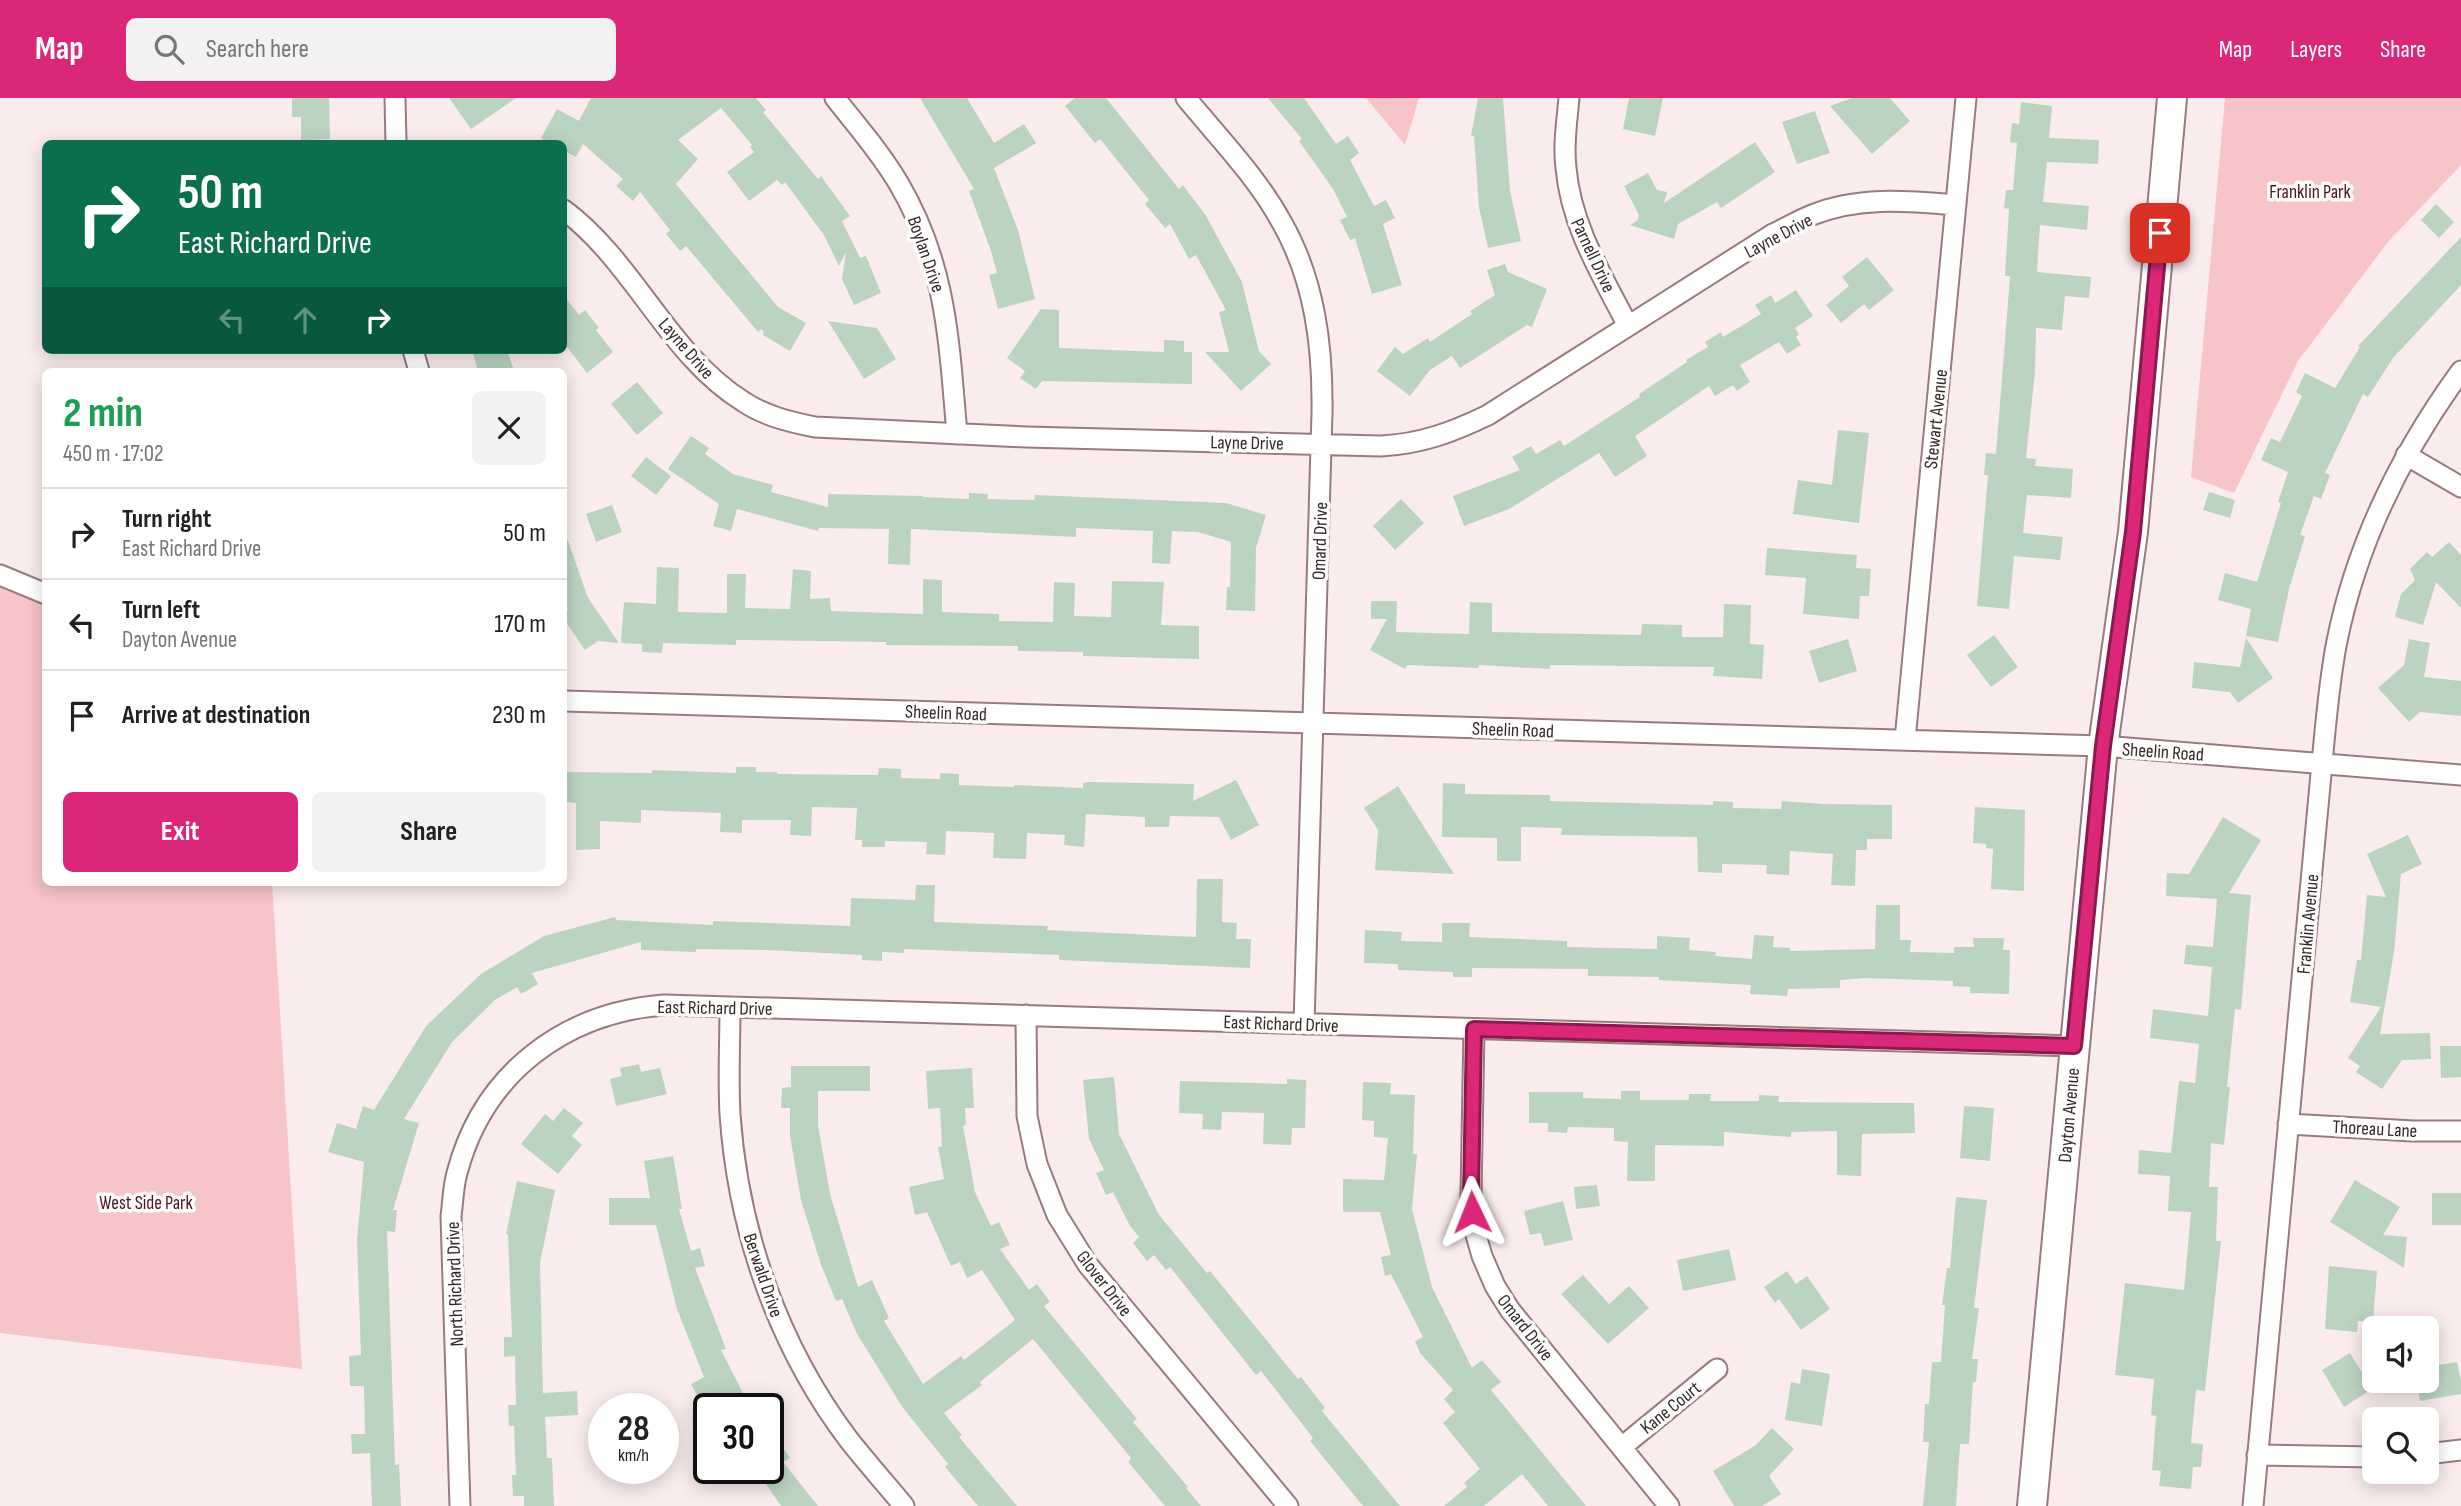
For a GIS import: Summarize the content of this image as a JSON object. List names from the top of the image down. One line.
{"streets":{"main road":["Dayton Avenue"],"street":["Layne Drive","Boylan Drive","Parnell Drive","Stewart Avenue","Omard Drive","Sheelin Road","Franklin Avenue","East Richard Drive","Thoreau Lane","Berwald Drive","Glover Drive","North Richard Drive","Kane Court"]},"crossings":[["Layne Drive","Boylan Drive"],["Layne Drive","Parnell Drive"],["Layne Drive","Stewart Avenue"],["Layne Drive","Omard Drive"],["Stewart Avenue","Sheelin Road"],["Omard Drive","Sheelin Road"],["Omard Drive","East Richard Drive"],["Omard Drive","Kane Court"],["Sheelin Road","Franklin Avenue"],["Sheelin Road","Dayton Avenue"],["Franklin Avenue","Thoreau Lane"],["East Richard Drive","Dayton Avenue"],["East Richard Drive","Berwald Drive"],["East Richard Drive","Glover Drive"],["East Richard Drive","North Richard Drive"]],"parks":["Franklin Park","West Side Park"],"page":{"header":"Map","search":"Search here","nav":["Map","Layers","Share"],"turn":["50 m","East Richard Drive"],"heading":["2 min","450 m · 17:02"],"list":[{"name":"Turn right","note":"East Richard Drive","value":"50 m"},{"name":"Turn left","note":"Dayton Avenue","value":"170 m"},{"name":"Arrive at destination","value":"230 m"}],"buttons":["Exit","Share"],"speed":"28 km/h","limit":"30"}}
